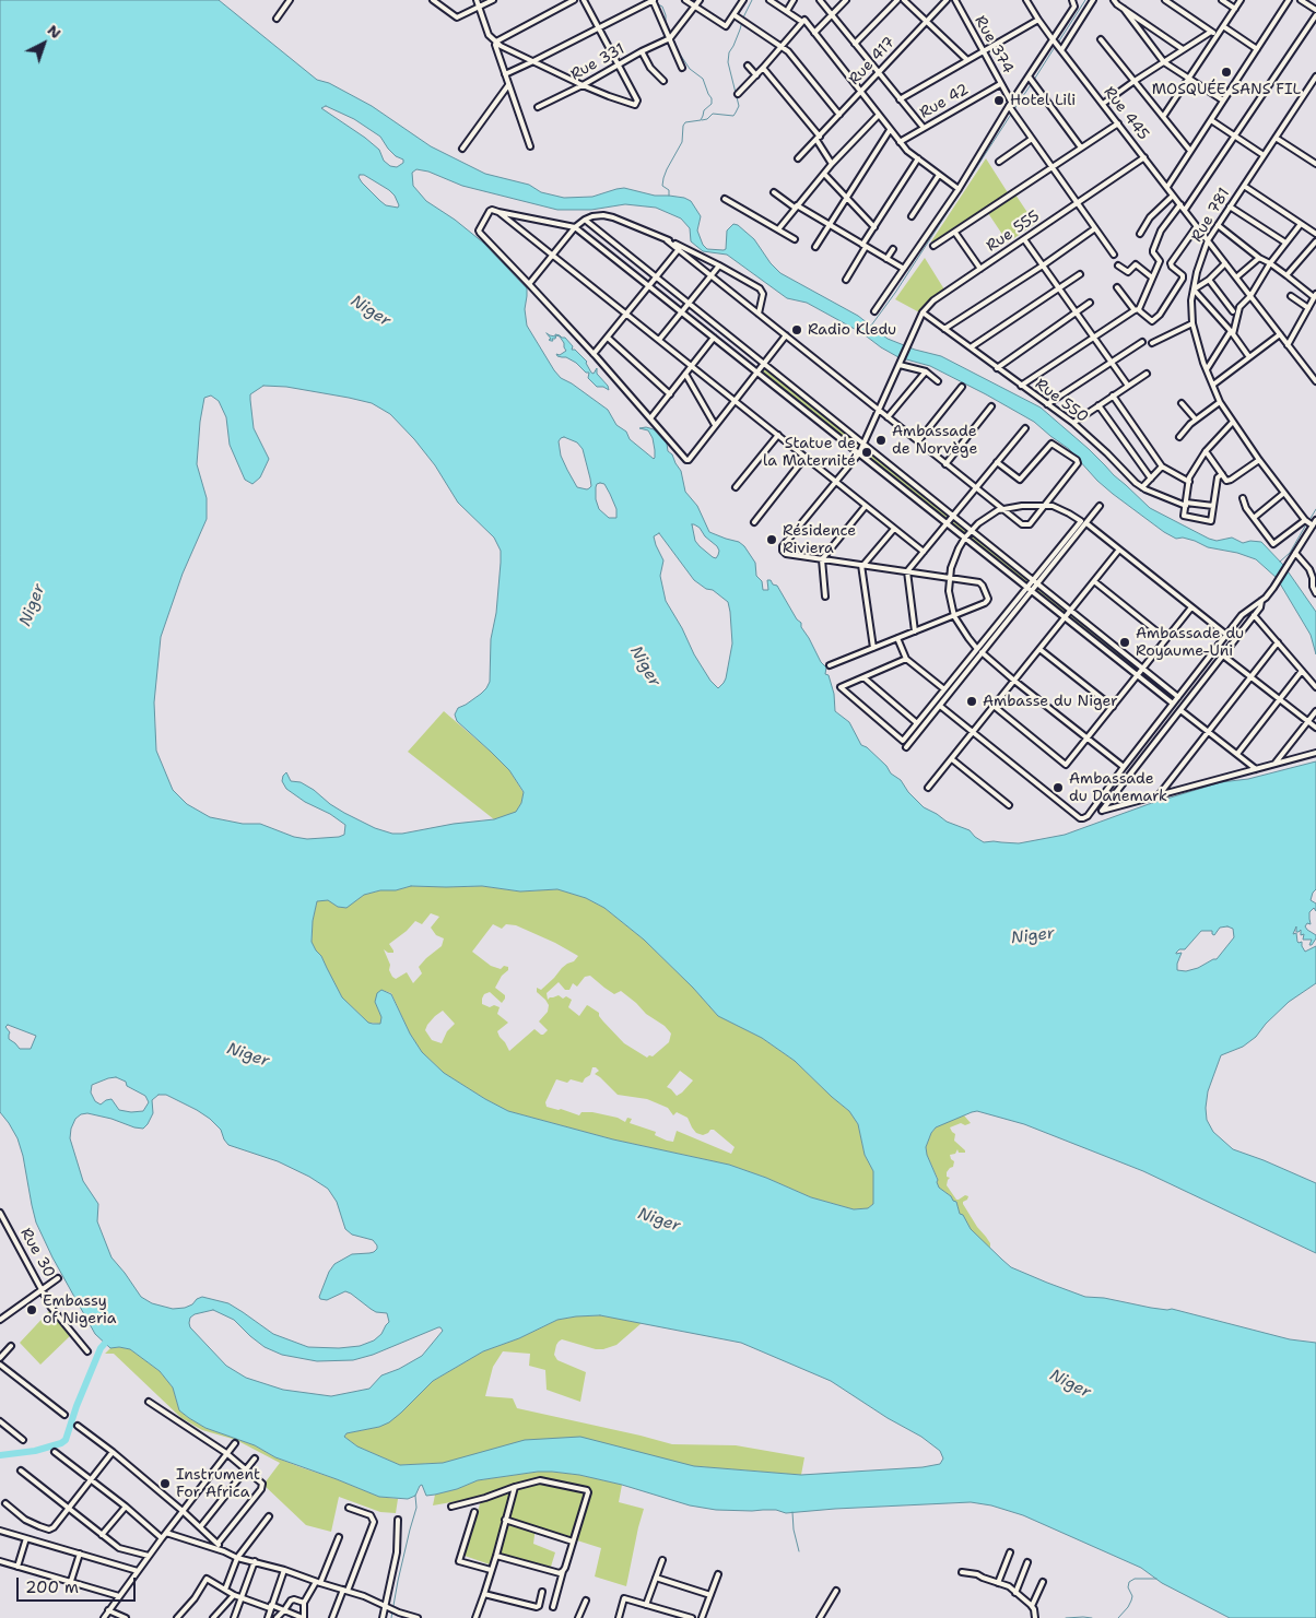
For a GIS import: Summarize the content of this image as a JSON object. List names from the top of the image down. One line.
{"streets":{"street":["Rue 374","Rue 417","Rue 331","Rue 42","Rue 445","Rue 781","Rue 555","Rue 550","Rue 30"]},"crossings":[["Rue 374","Rue 42"],["Rue 374","Rue 555"],["Rue 445","Rue 781"],["Rue 445","Rue 555"],["Rue 555","Rue 550"]],"water":["Niger"],"places":["MOSQUÉE SANS FIL","Hotel Lili","Radio Kledu","Ambassade de Norvège","Statue de la Maternité","Résidence Riviera","Ambassade du Royaume-Uni","Ambasse du Niger","Ambassade du Danemark","Embassy of Nigeria","Instrument For Africa"],"scale_bar":"200 m","north":"top right"}
